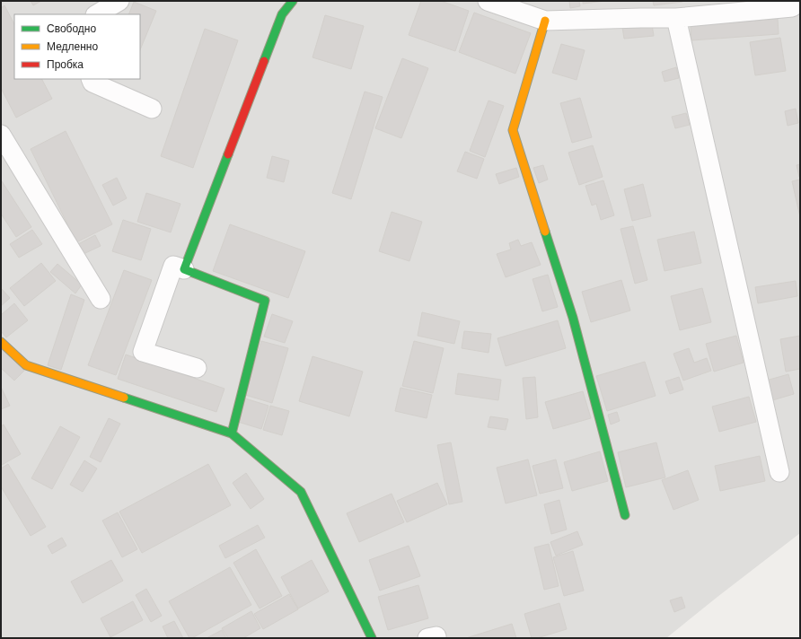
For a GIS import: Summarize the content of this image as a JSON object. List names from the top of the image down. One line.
{"legend":["Свободно","Медленно","Пробка"]}
